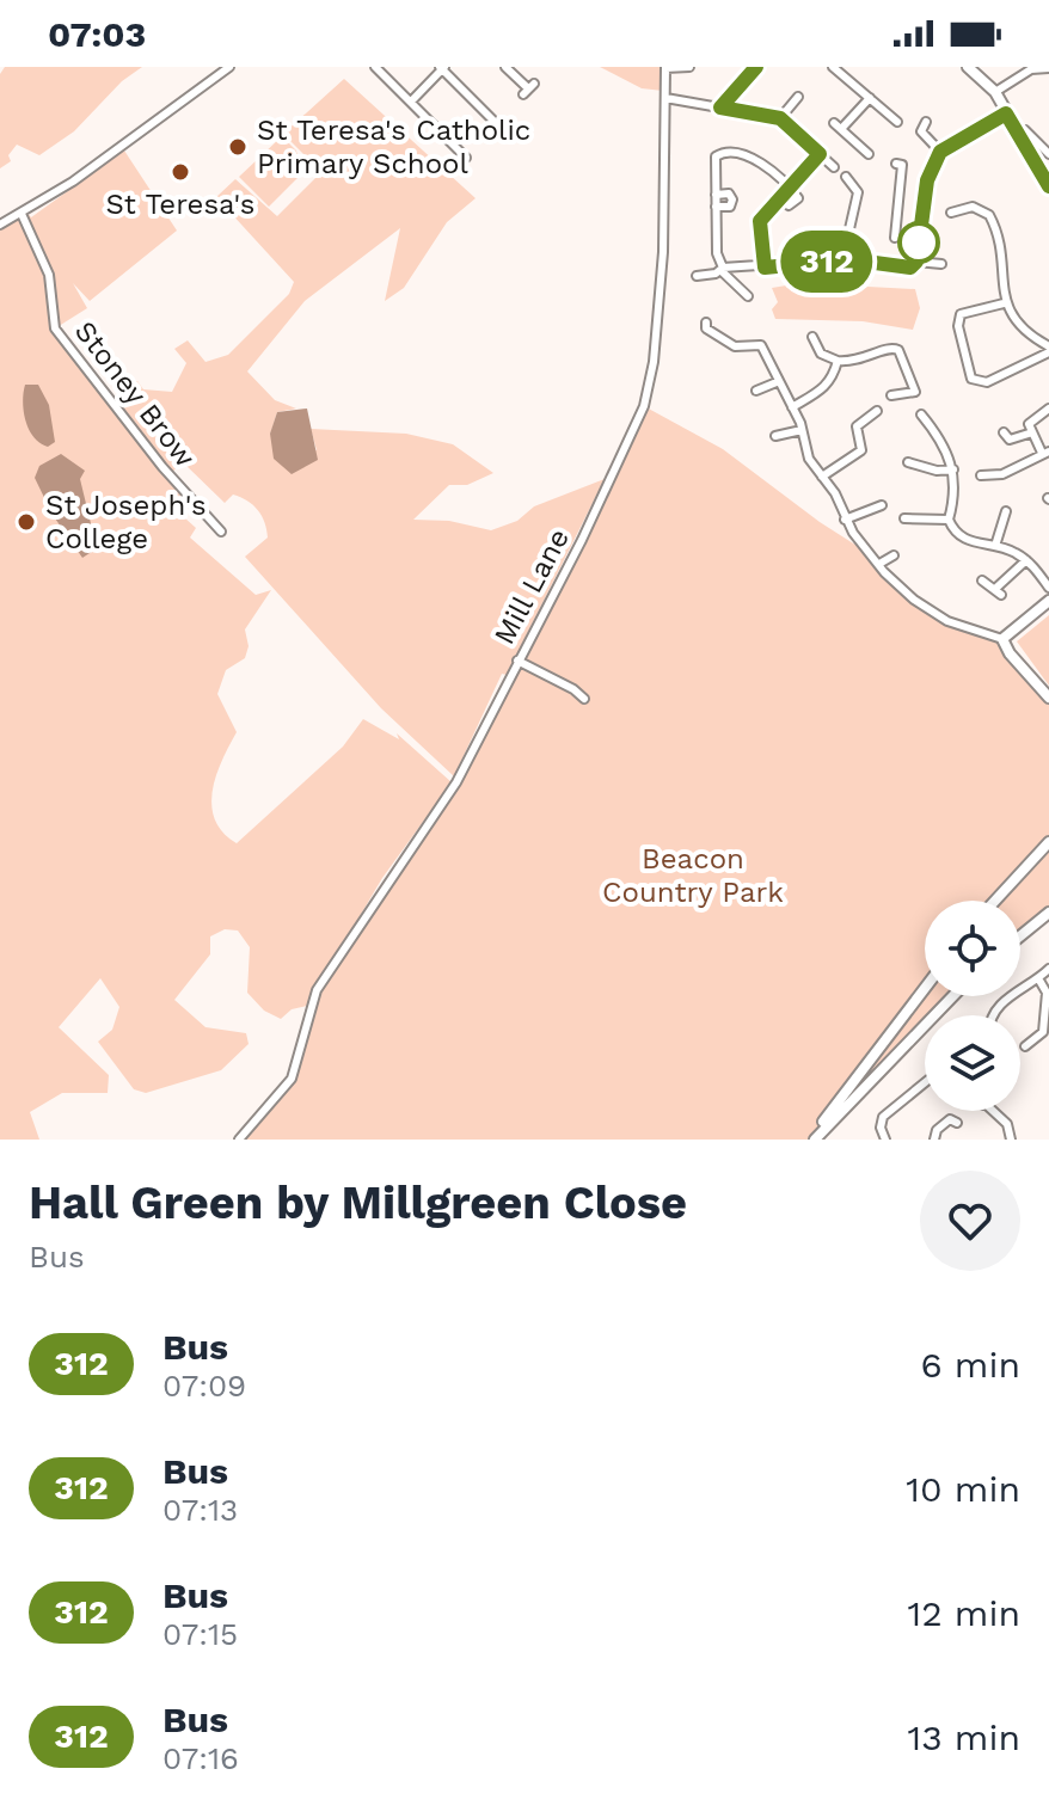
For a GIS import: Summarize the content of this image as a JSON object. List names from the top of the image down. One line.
{"streets":{"street":["Stoney Brow","Mill Lane"]},"parks":["Beacon Country Park"],"places":["St Teresa's Catholic Primary School","St Teresa's","St Joseph's College"],"lines":["bus line 312"],"page":{"status":"07:03","on_map":"312","heading":["Hall Green by Millgreen Close","Bus"],"list":[{"mark":"312","name":"Bus","note":"07:09","value":"6 min"},{"mark":"312","name":"Bus","note":"07:13","value":"10 min"},{"mark":"312","name":"Bus","note":"07:15","value":"12 min"},{"mark":"312","name":"Bus","note":"07:16","value":"13 min"}]}}
